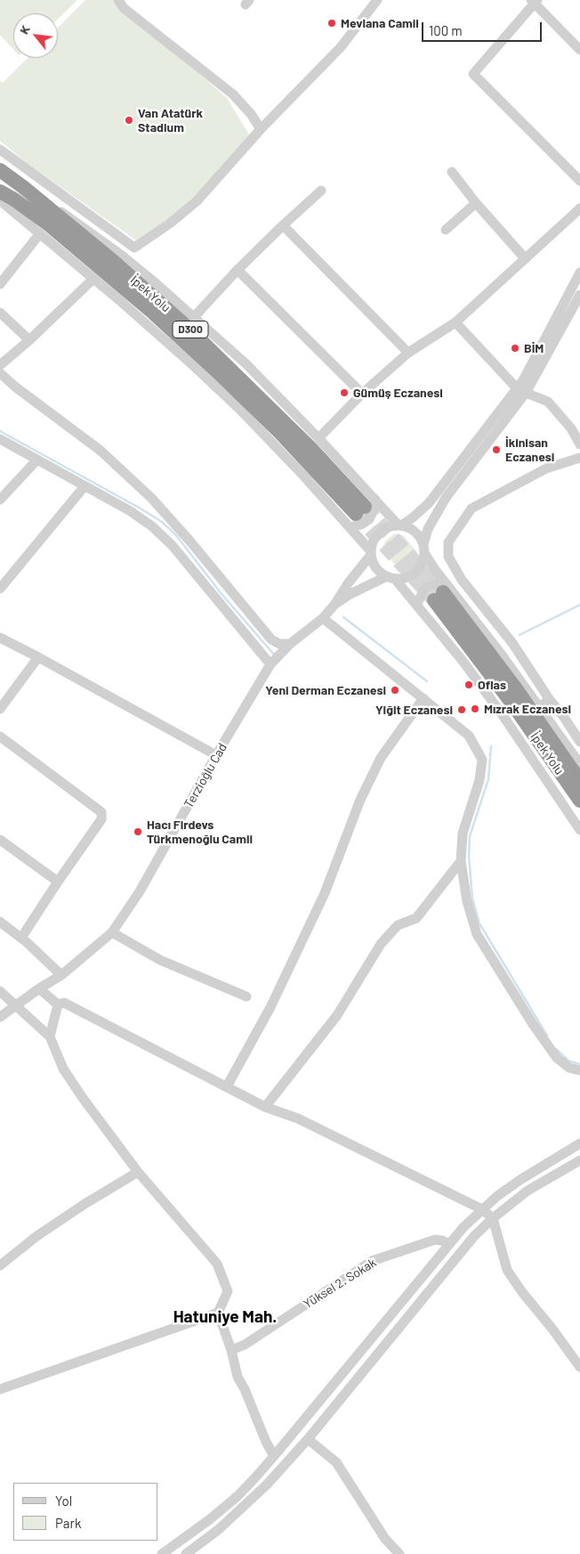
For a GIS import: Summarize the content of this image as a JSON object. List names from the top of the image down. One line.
{"streets":{"highway":["İpek Yolu","D300"],"street":["Terzioğlu Cad","Yüksel 2. Sokak"]},"districts":["Hatuniye Mah."],"places":["Mevlana Camii","Van Atatürk Stadium","BİM","Gümüş Eczanesi","İkinisan Eczanesi","Oflas","Yeni Derman Eczanesi","Mızrak Eczanesi","Yiğit Eczanesi","Hacı Firdevs Türkmenoğlu Camii"],"legend":["Yol","Park"],"scale_bar":"100 m","north":"top left"}
